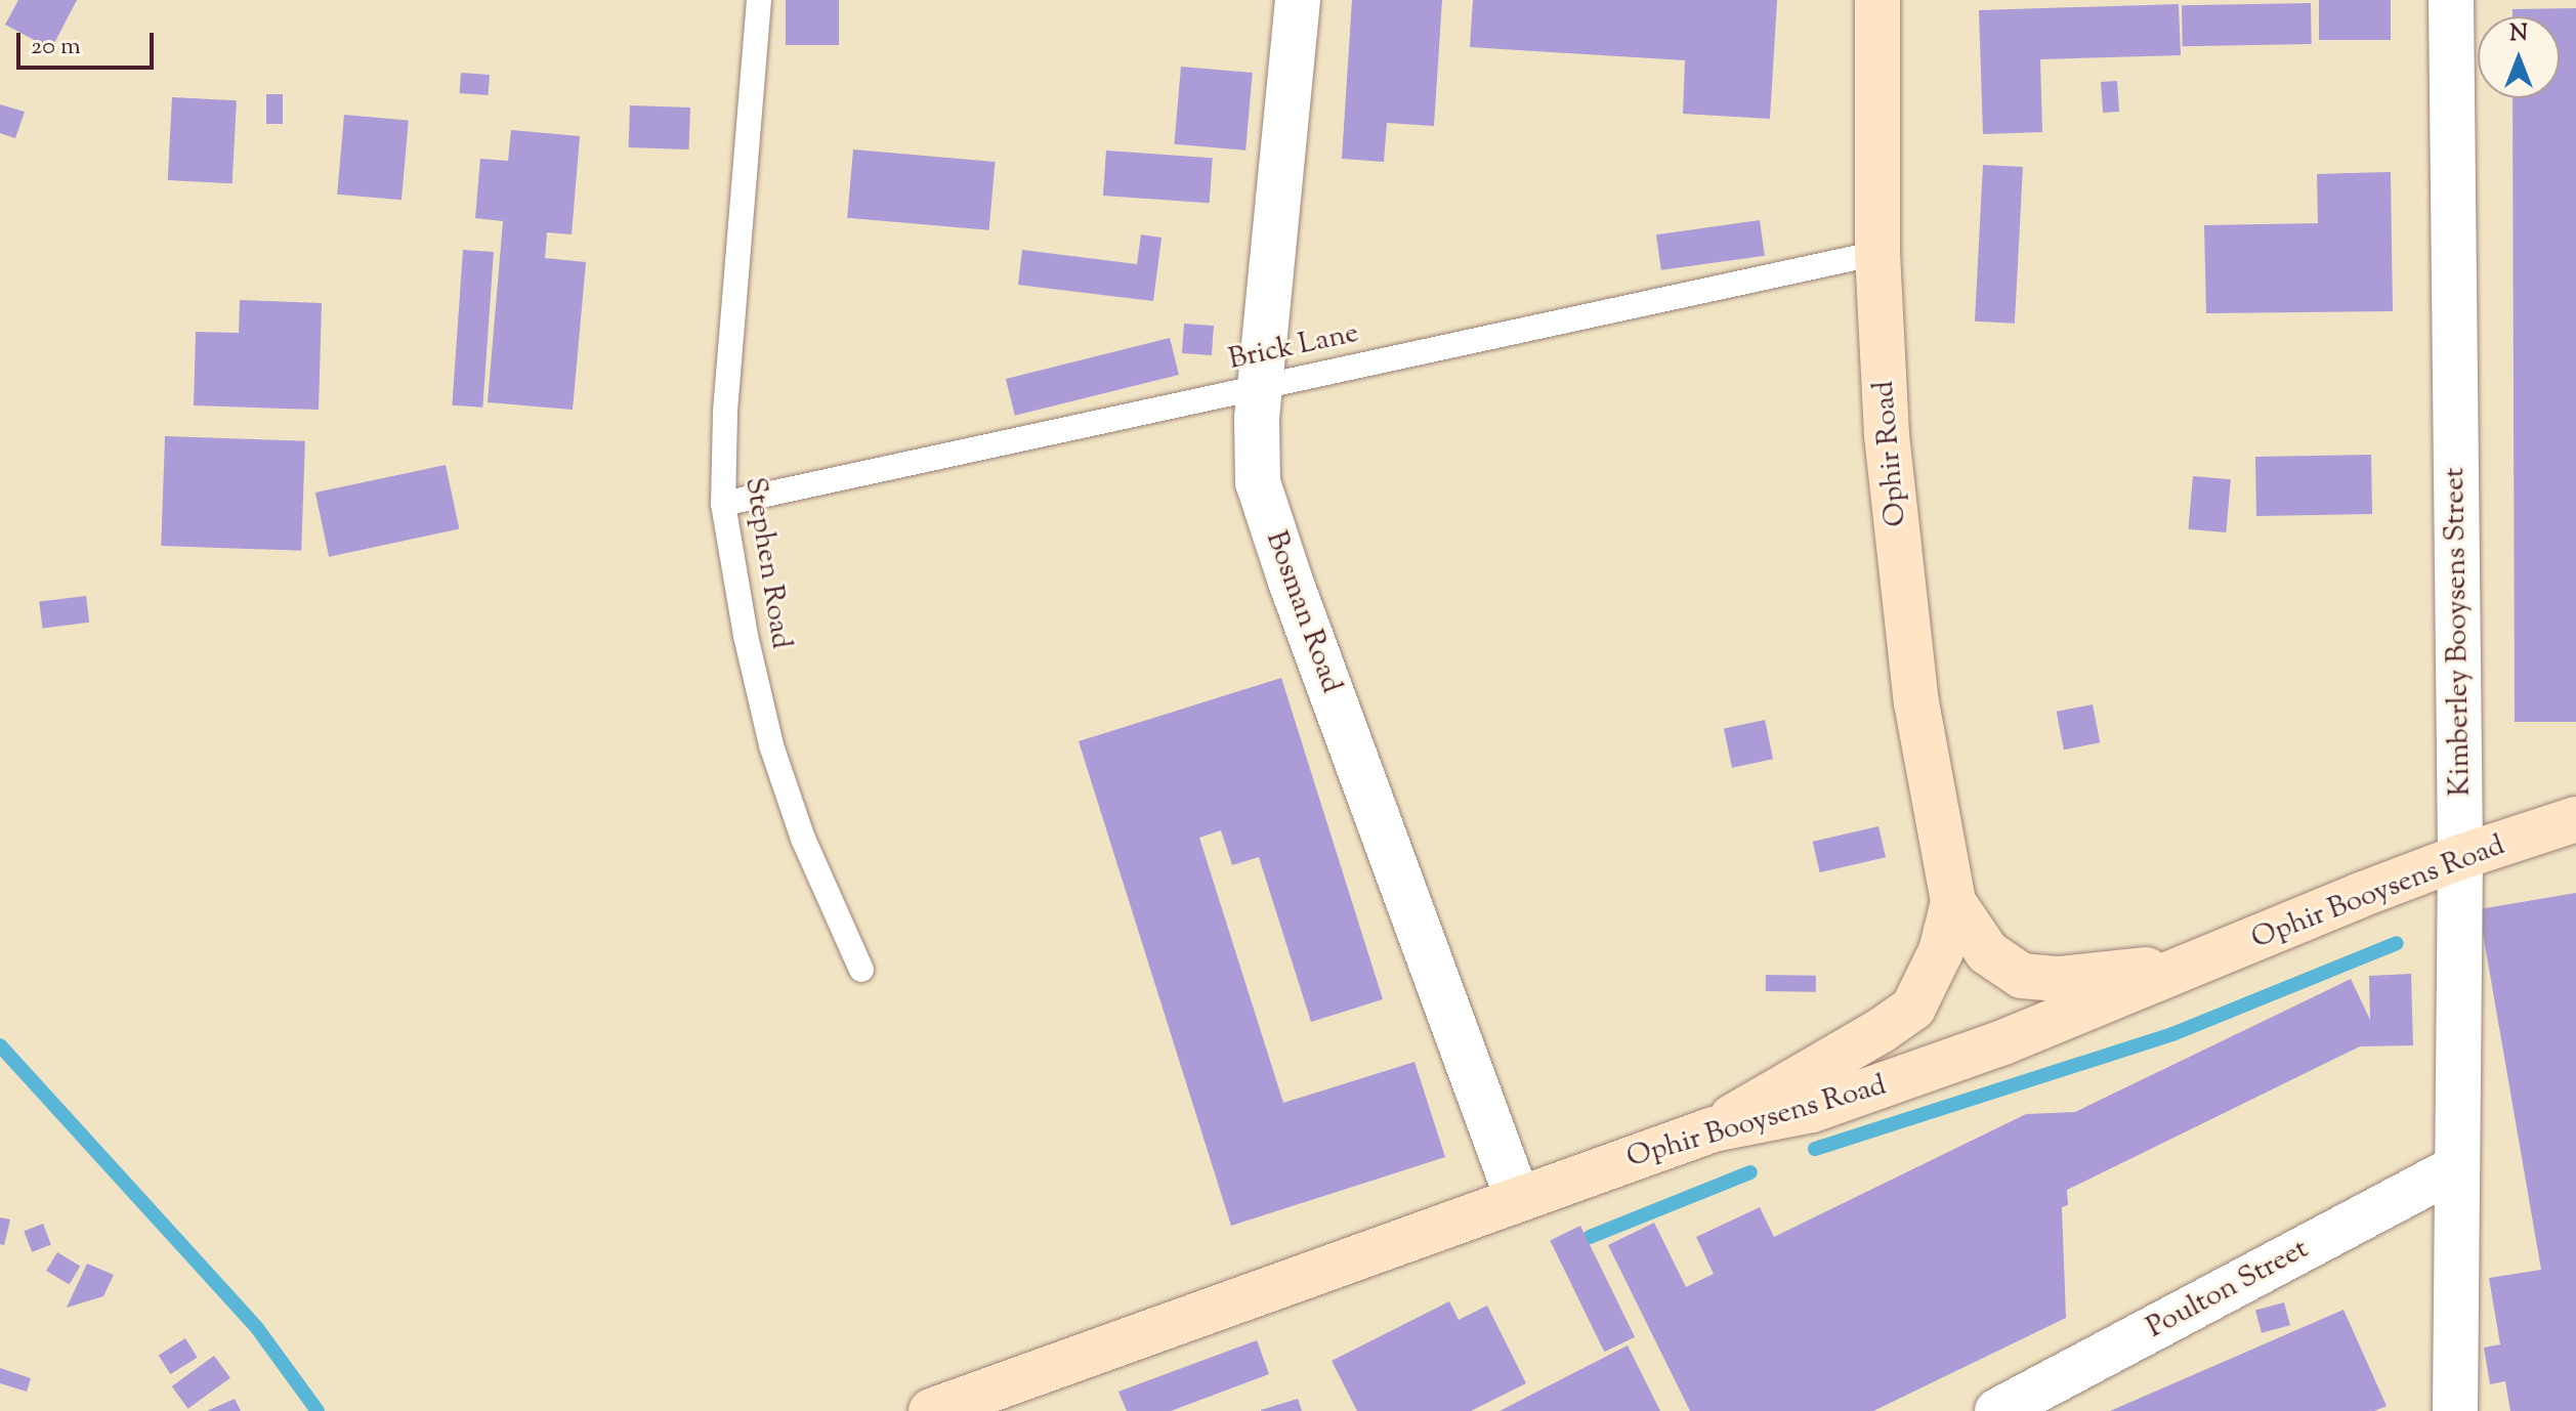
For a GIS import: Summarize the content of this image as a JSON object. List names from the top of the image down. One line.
{"streets":{"main road":["Ophir Road","Ophir Booysens Road"],"street":["Bosman Road","Kimberley Booysens Street","Poulton Street"],"lane":["Brick Lane","Stephen Road"]},"crossings":[["Brick Lane","Ophir Road"],["Brick Lane","Stephen Road"],["Brick Lane","Bosman Road"],["Bosman Road","Ophir Booysens Road"],["Kimberley Booysens Street","Ophir Booysens Road"],["Kimberley Booysens Street","Poulton Street"]],"scale_bar":"20 m","north":"top"}
